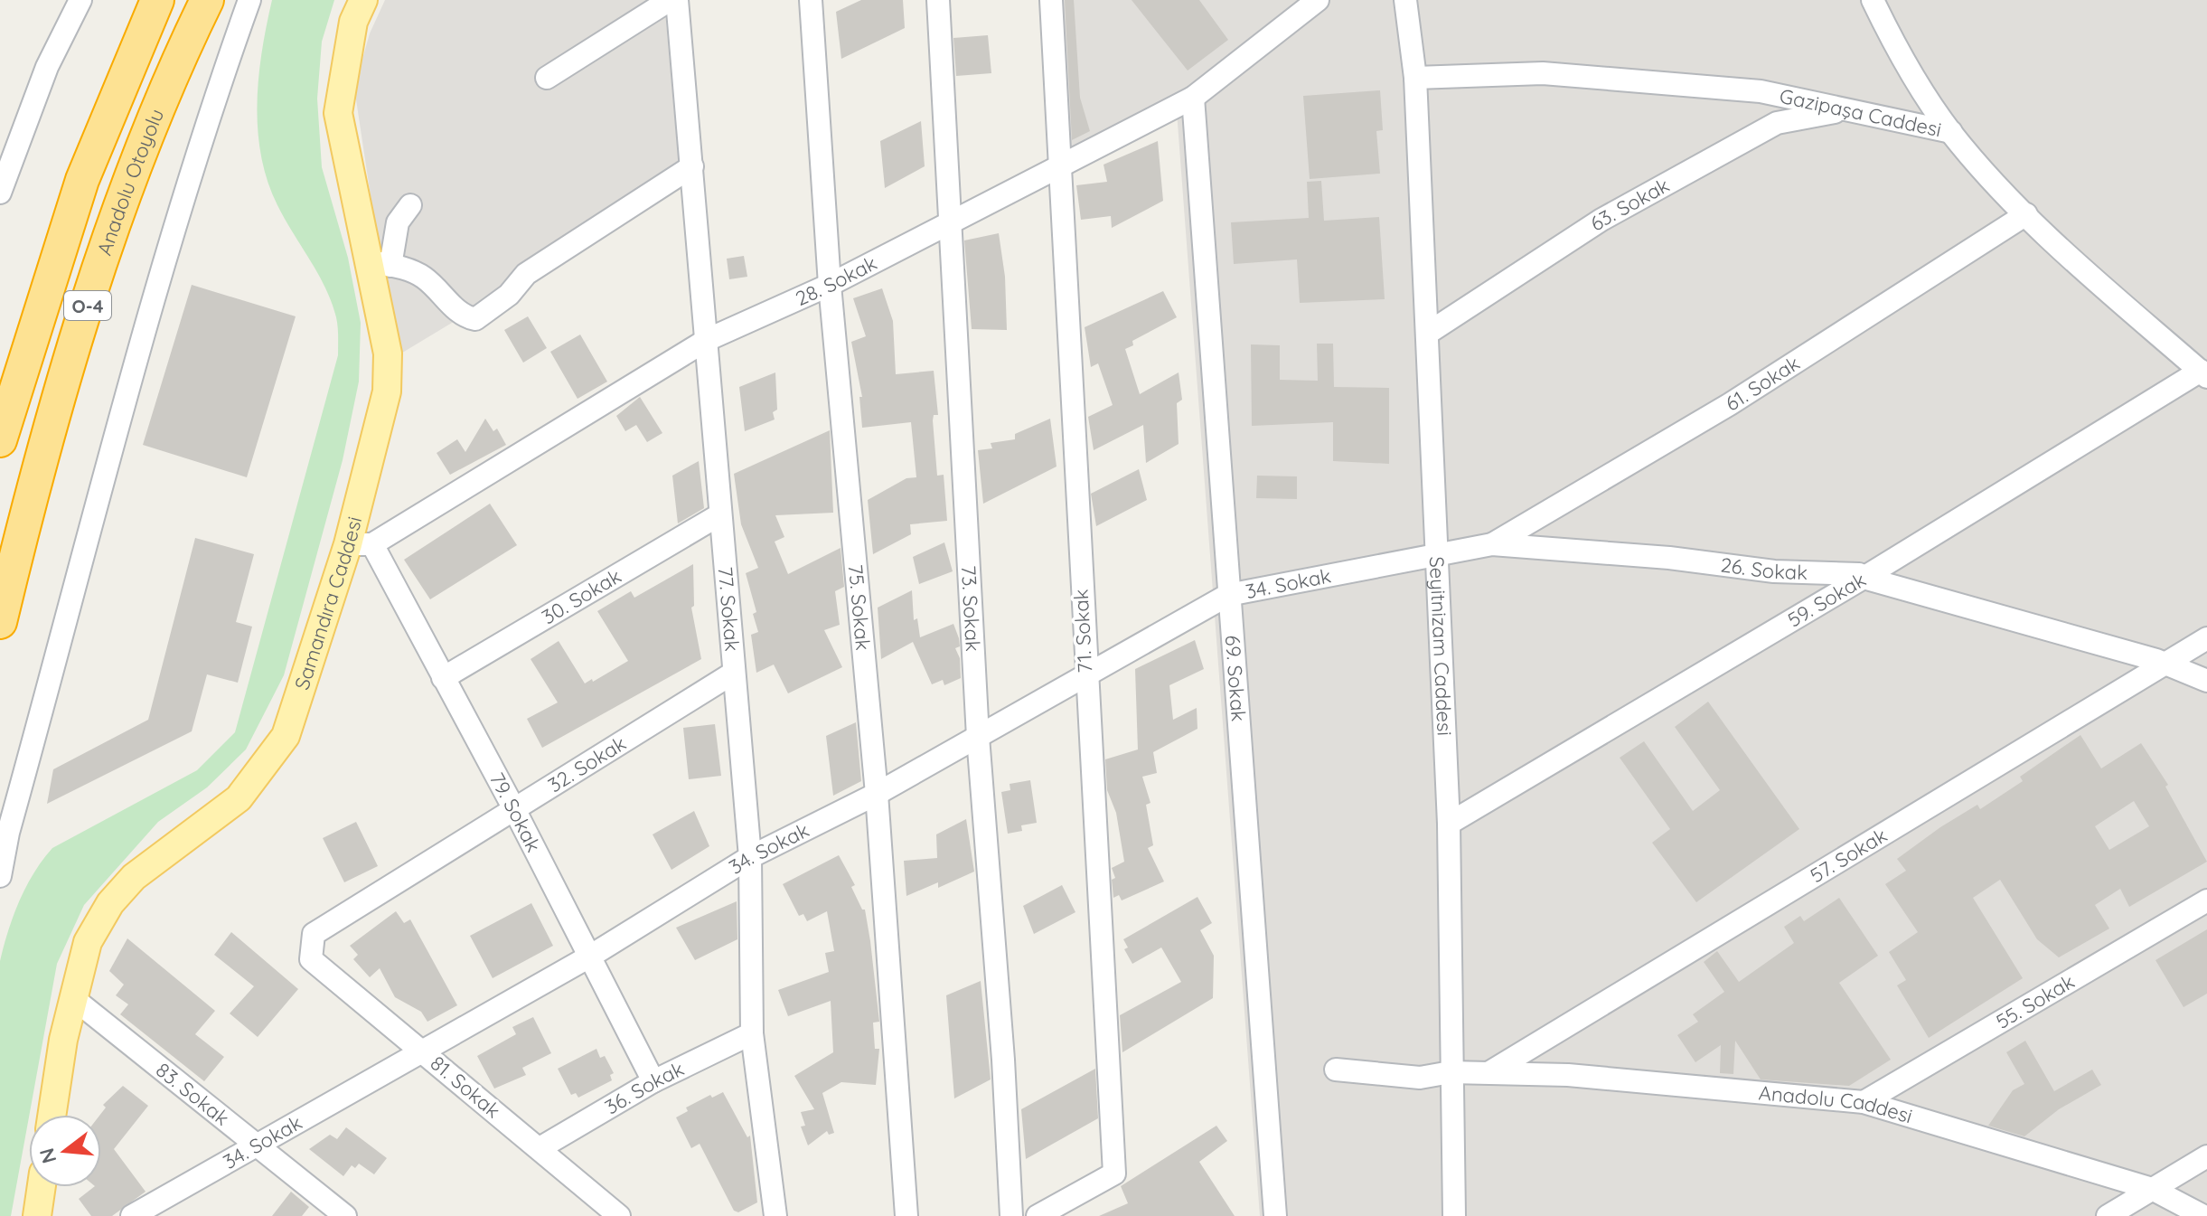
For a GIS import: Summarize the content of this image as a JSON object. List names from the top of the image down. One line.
{"streets":{"highway":["Anadolu Otoyolu","O-4"],"main road":["Samandıra Caddesi"],"street":["Gazipaşa Caddesi","63. Sokak","28. Sokak","61. Sokak","26. Sokak","34. Sokak","30. Sokak","59. Sokak","75. Sokak","77. Sokak","73. Sokak","71. Sokak","Seyitnizam Caddesi","69. Sokak","32. Sokak","79. Sokak","57. Sokak","55. Sokak","81. Sokak","36. Sokak","83. Sokak","Anadolu Caddesi"]},"crossings":[["Gazipaşa Caddesi","63. Sokak"],["Gazipaşa Caddesi","61. Sokak"],["Gazipaşa Caddesi","59. Sokak"],["Gazipaşa Caddesi","Seyitnizam Caddesi"],["63. Sokak","Seyitnizam Caddesi"],["28. Sokak","Samandıra Caddesi"],["28. Sokak","75. Sokak"],["28. Sokak","77. Sokak"],["28. Sokak","73. Sokak"],["28. Sokak","71. Sokak"],["28. Sokak","69. Sokak"],["28. Sokak","79. Sokak"],["61. Sokak","26. Sokak"],["26. Sokak","34. Sokak"],["26. Sokak","59. Sokak"],["26. Sokak","Seyitnizam Caddesi"],["26. Sokak","57. Sokak"],["34. Sokak","75. Sokak"],["34. Sokak","77. Sokak"],["34. Sokak","73. Sokak"],["34. Sokak","71. Sokak"],["34. Sokak","Seyitnizam Caddesi"],["34. Sokak","69. Sokak"],["34. Sokak","79. Sokak"],["34. Sokak","81. Sokak"],["34. Sokak","83. Sokak"],["30. Sokak","77. Sokak"],["30. Sokak","79. Sokak"],["59. Sokak","Seyitnizam Caddesi"],["Samandıra Caddesi","79. Sokak"],["Samandıra Caddesi","83. Sokak"],["77. Sokak","32. Sokak"],["77. Sokak","36. Sokak"],["Seyitnizam Caddesi","Anadolu Caddesi"],["32. Sokak","79. Sokak"],["32. Sokak","81. Sokak"],["79. Sokak","36. Sokak"],["57. Sokak","Anadolu Caddesi"],["55. Sokak","Anadolu Caddesi"],["81. Sokak","36. Sokak"]],"north":"left"}
